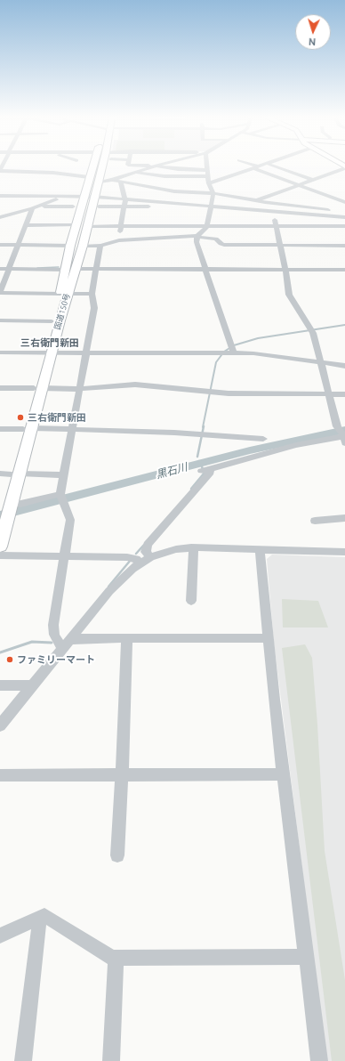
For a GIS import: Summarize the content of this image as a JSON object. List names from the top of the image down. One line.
{"streets":{"highway":["国道150号"]},"districts":["三右衛門新田"],"water":["黒石川"],"places":["三右衛門新田","ファミリーマート"],"north":"bottom"}
